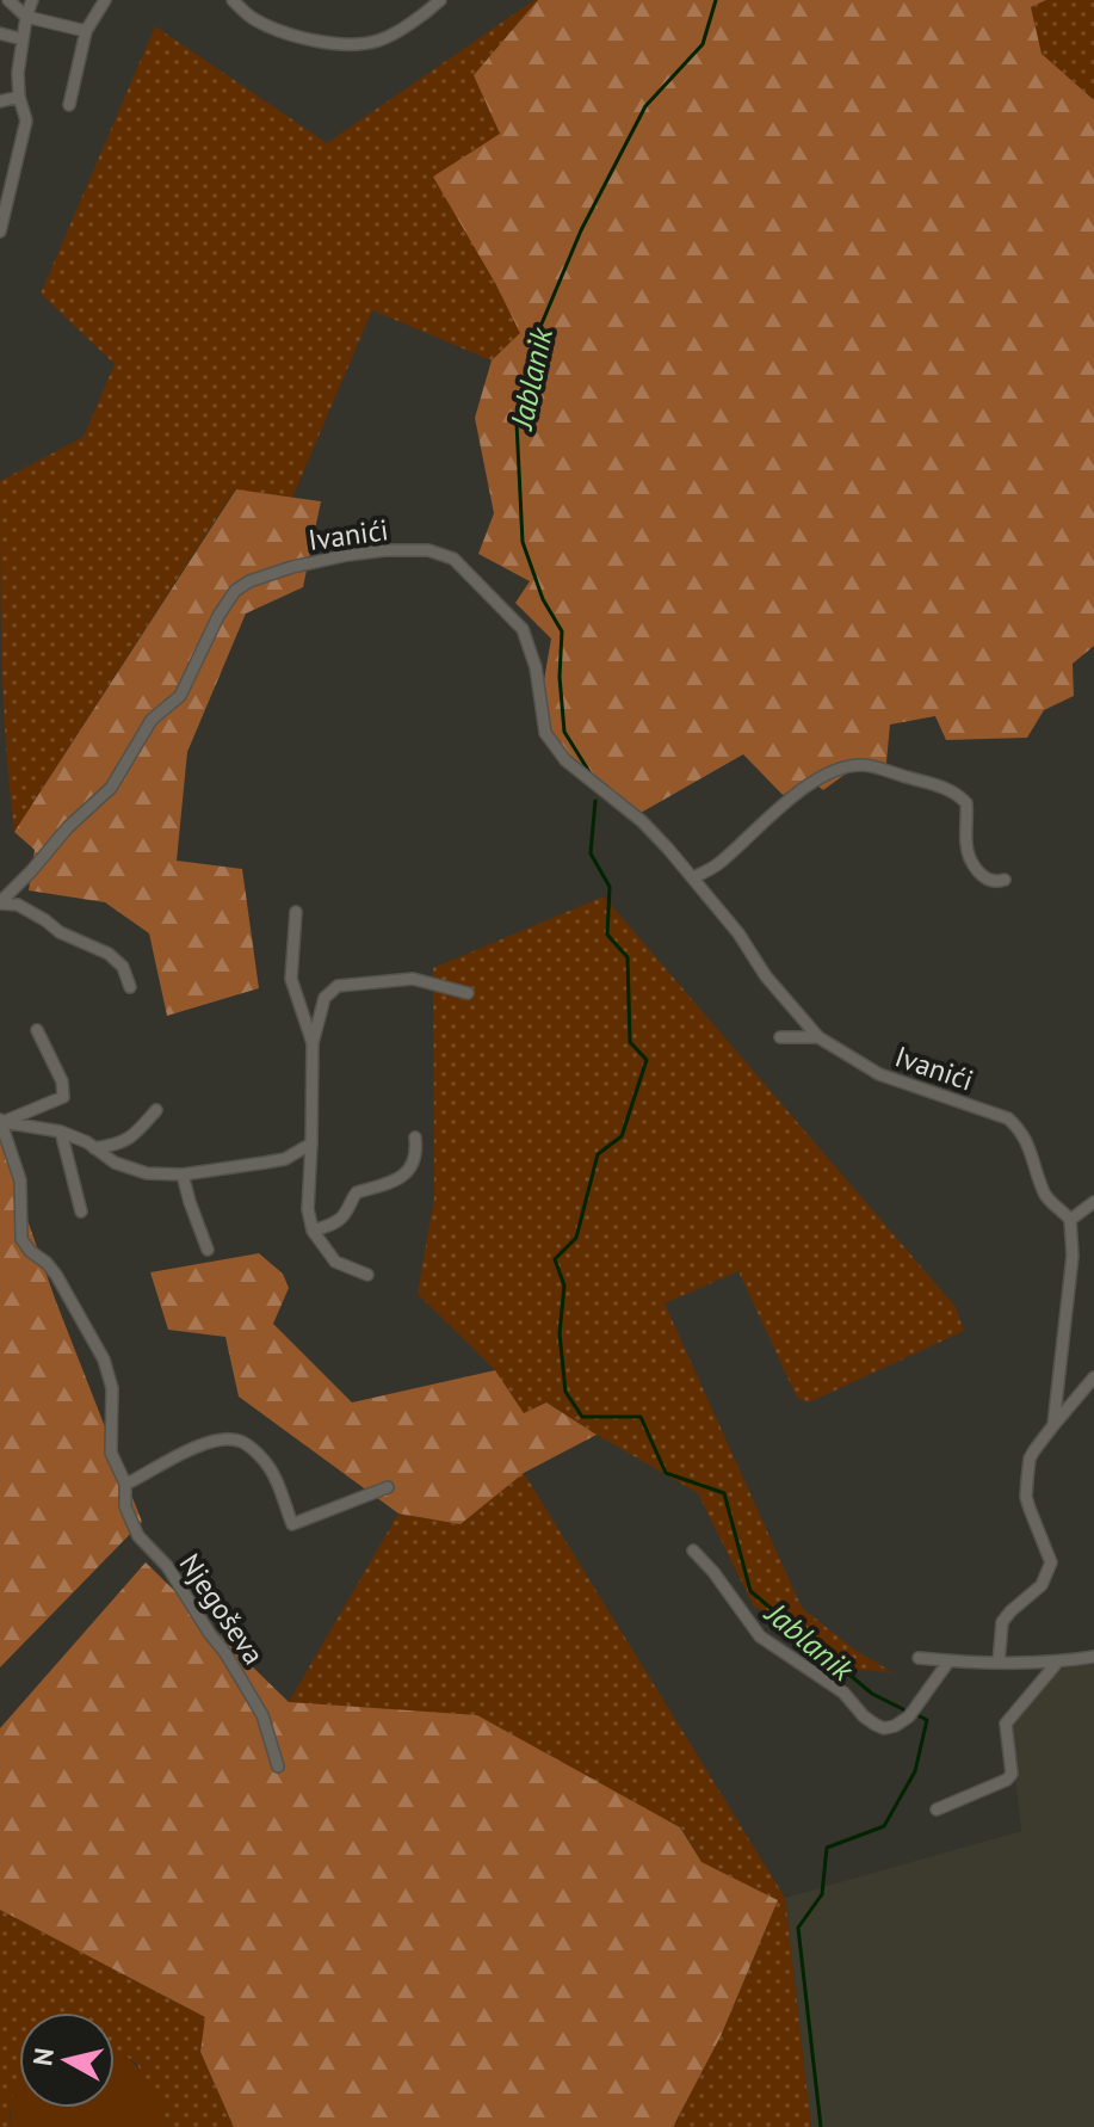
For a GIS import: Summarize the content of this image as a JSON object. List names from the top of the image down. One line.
{"streets":{"street":["Ivanići","Njegoševa"]},"water":["Jablanik"],"north":"left"}
